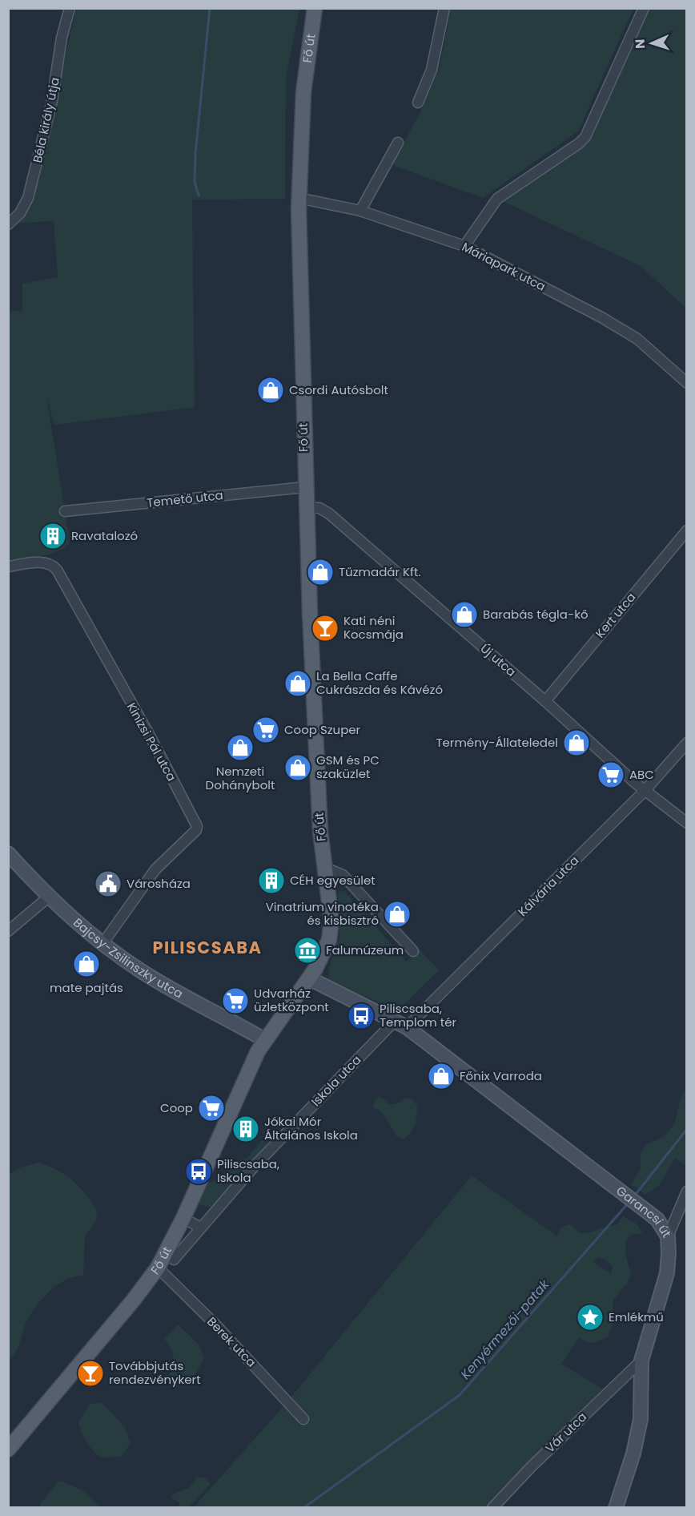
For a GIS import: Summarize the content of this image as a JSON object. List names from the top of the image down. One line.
{"streets":{"main road":["Fő út","Bajcsy-Zsilinszky utca","Garancsi út"],"street":["Béla király útja","Máriapark utca","Temető utca","Kert utca","Új utca","Kinizsi Pál utca","Kálvária utca","Iskola utca","Berek utca","Vár utca"]},"crossings":[["Fő út","Máriapark utca"],["Fő út","Temető utca"],["Fő út","Új utca"],["Fő út","Bajcsy-Zsilinszky utca"],["Fő út","Garancsi út"],["Fő út","Berek utca"],["Kert utca","Új utca"],["Új utca","Kálvária utca"],["Kinizsi Pál utca","Bajcsy-Zsilinszky utca"],["Kálvária utca","Garancsi út"],["Iskola utca","Garancsi út"],["Garancsi út","Vár utca"]],"districts":["PILISCSABA"],"water":["Kenyérmezői-patak"],"places":{"shop":["Csordi Autósbolt","Tűzmadár Kft.","Barabás tégla-kő","La Bella Caffe Cukrászda és Kávézó","Termény-Állateledel","Nemzeti Dohánybolt","GSM és PC szaküzlet","Vinatrium vinotéka és kisbisztró","mate pajtás","Főnix Varroda"],"building":["Ravatalozó","CÉH egyesület","Jókai Mór Általános Iskola"],"bar":["Kati néni Kocsmája","Továbbjutás rendezvénykert"],"supermarket":["Coop Szuper","ABC","Udvarház üzletközpont","Coop"],"public building":["Városháza"],"museum":["Falumúzeum"],"bus stop":["Piliscsaba, Templom tér","Piliscsaba, Iskola"],"place":["Emlékmű"]},"north":"left"}
